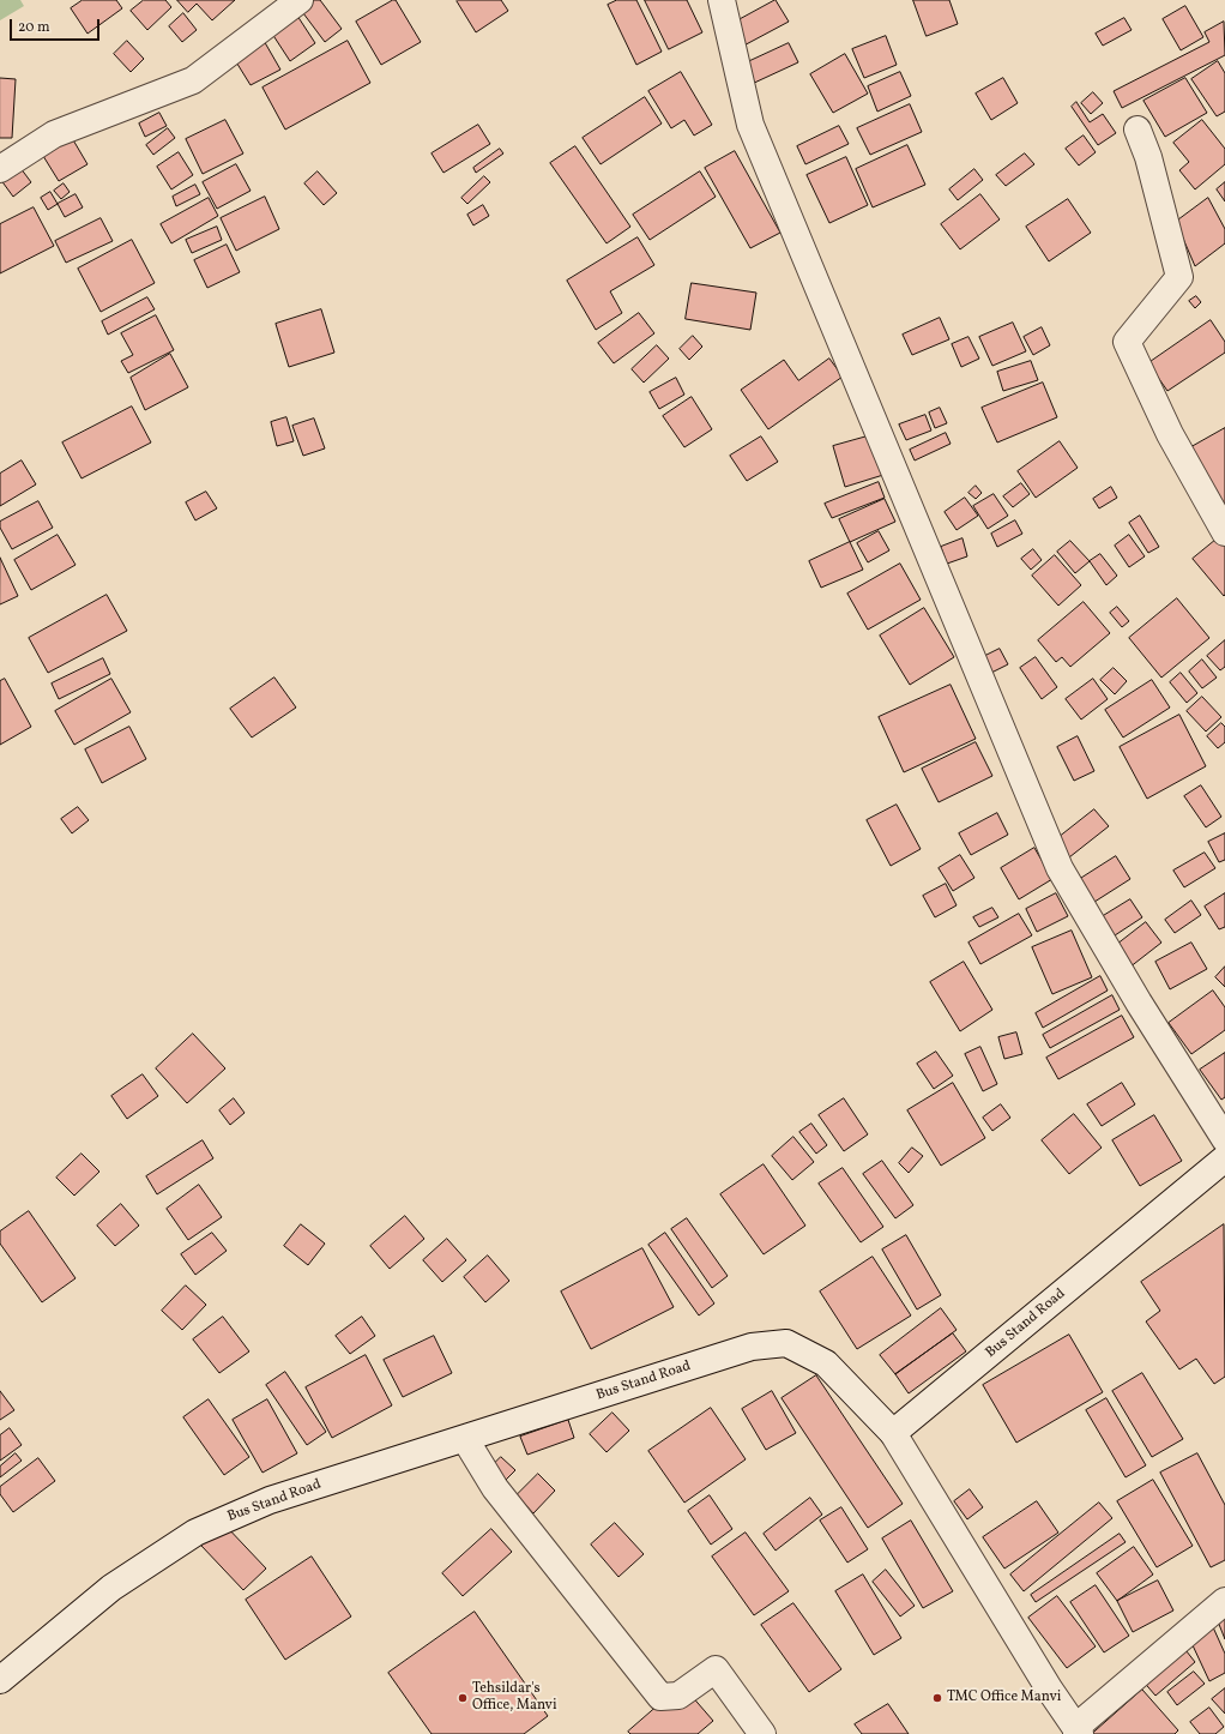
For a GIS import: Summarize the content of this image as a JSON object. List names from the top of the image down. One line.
{"streets":{"street":["Bus Stand Road"]},"places":["Tehsildar's Office, Manvi","TMC Office Manvi"],"scale_bar":"20 m"}
